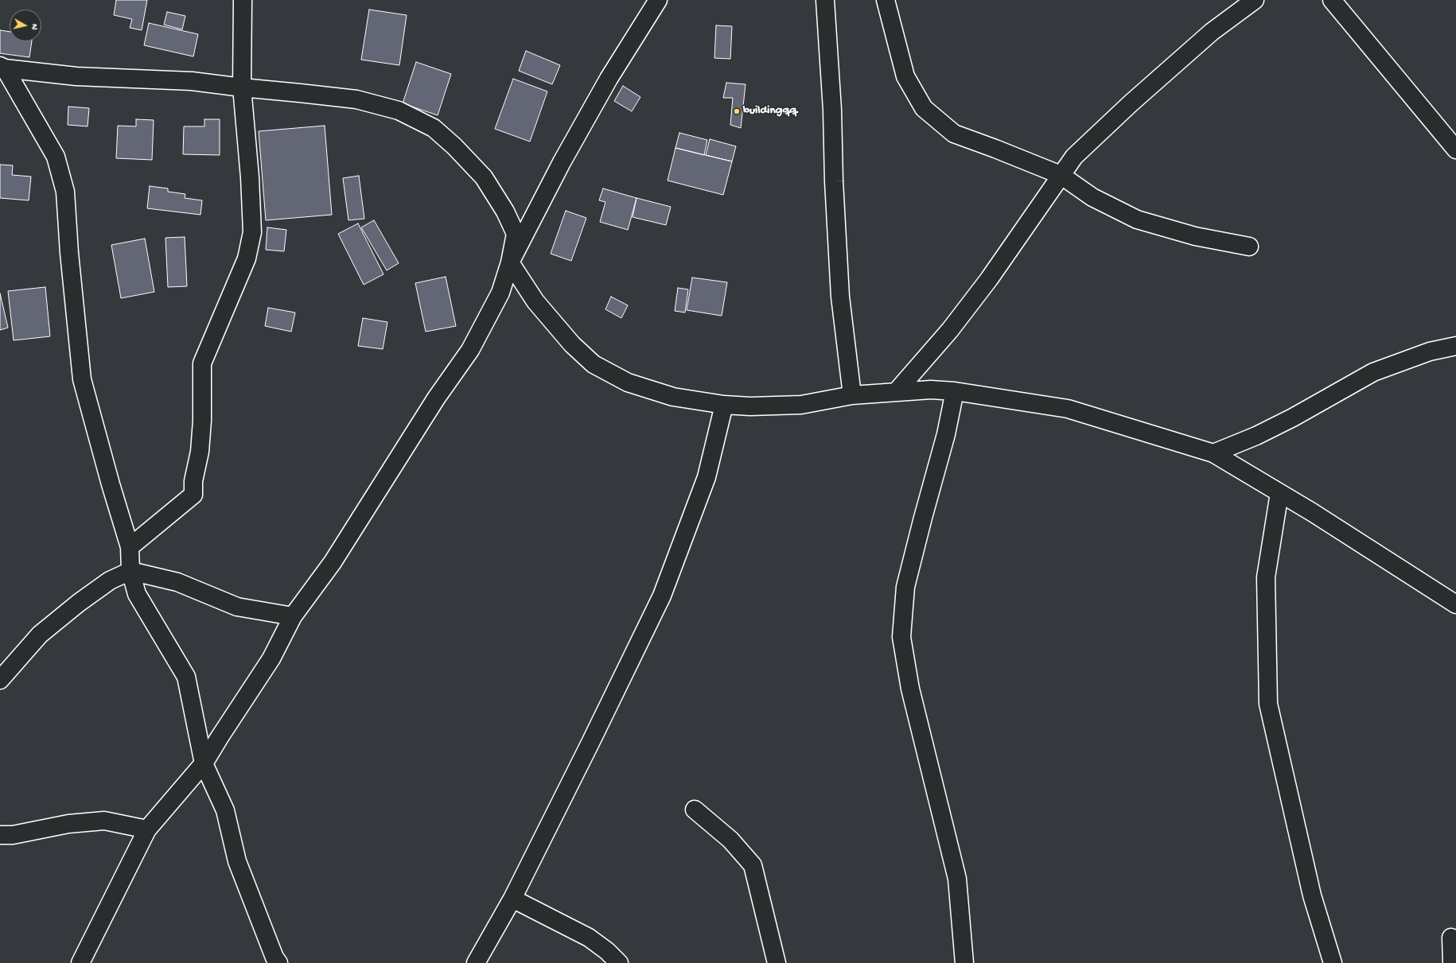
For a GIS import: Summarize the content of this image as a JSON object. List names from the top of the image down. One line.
{"places":["buildingqq"],"north":"right"}
